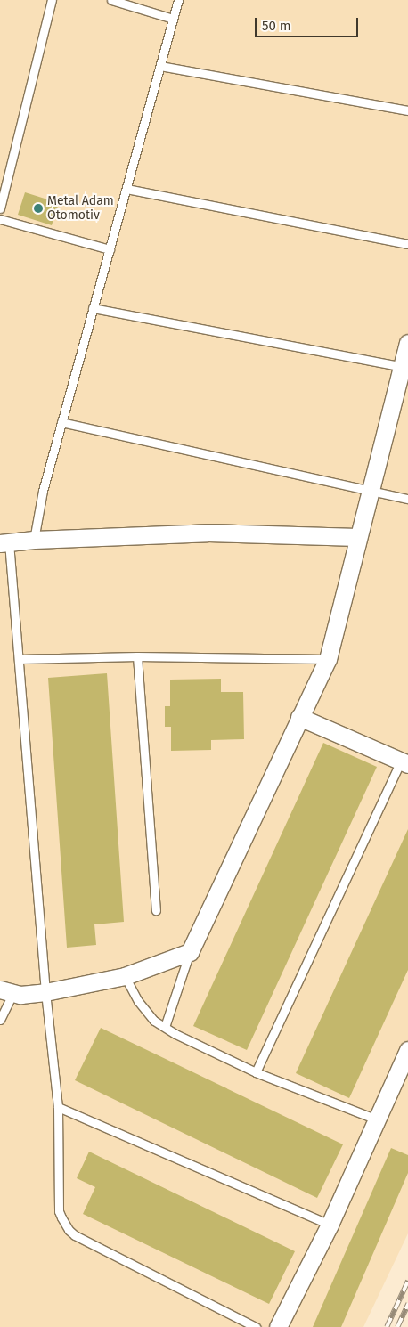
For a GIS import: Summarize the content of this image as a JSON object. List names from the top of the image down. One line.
{"places":["Metal Adam Otomotiv"],"scale_bar":"50 m"}
